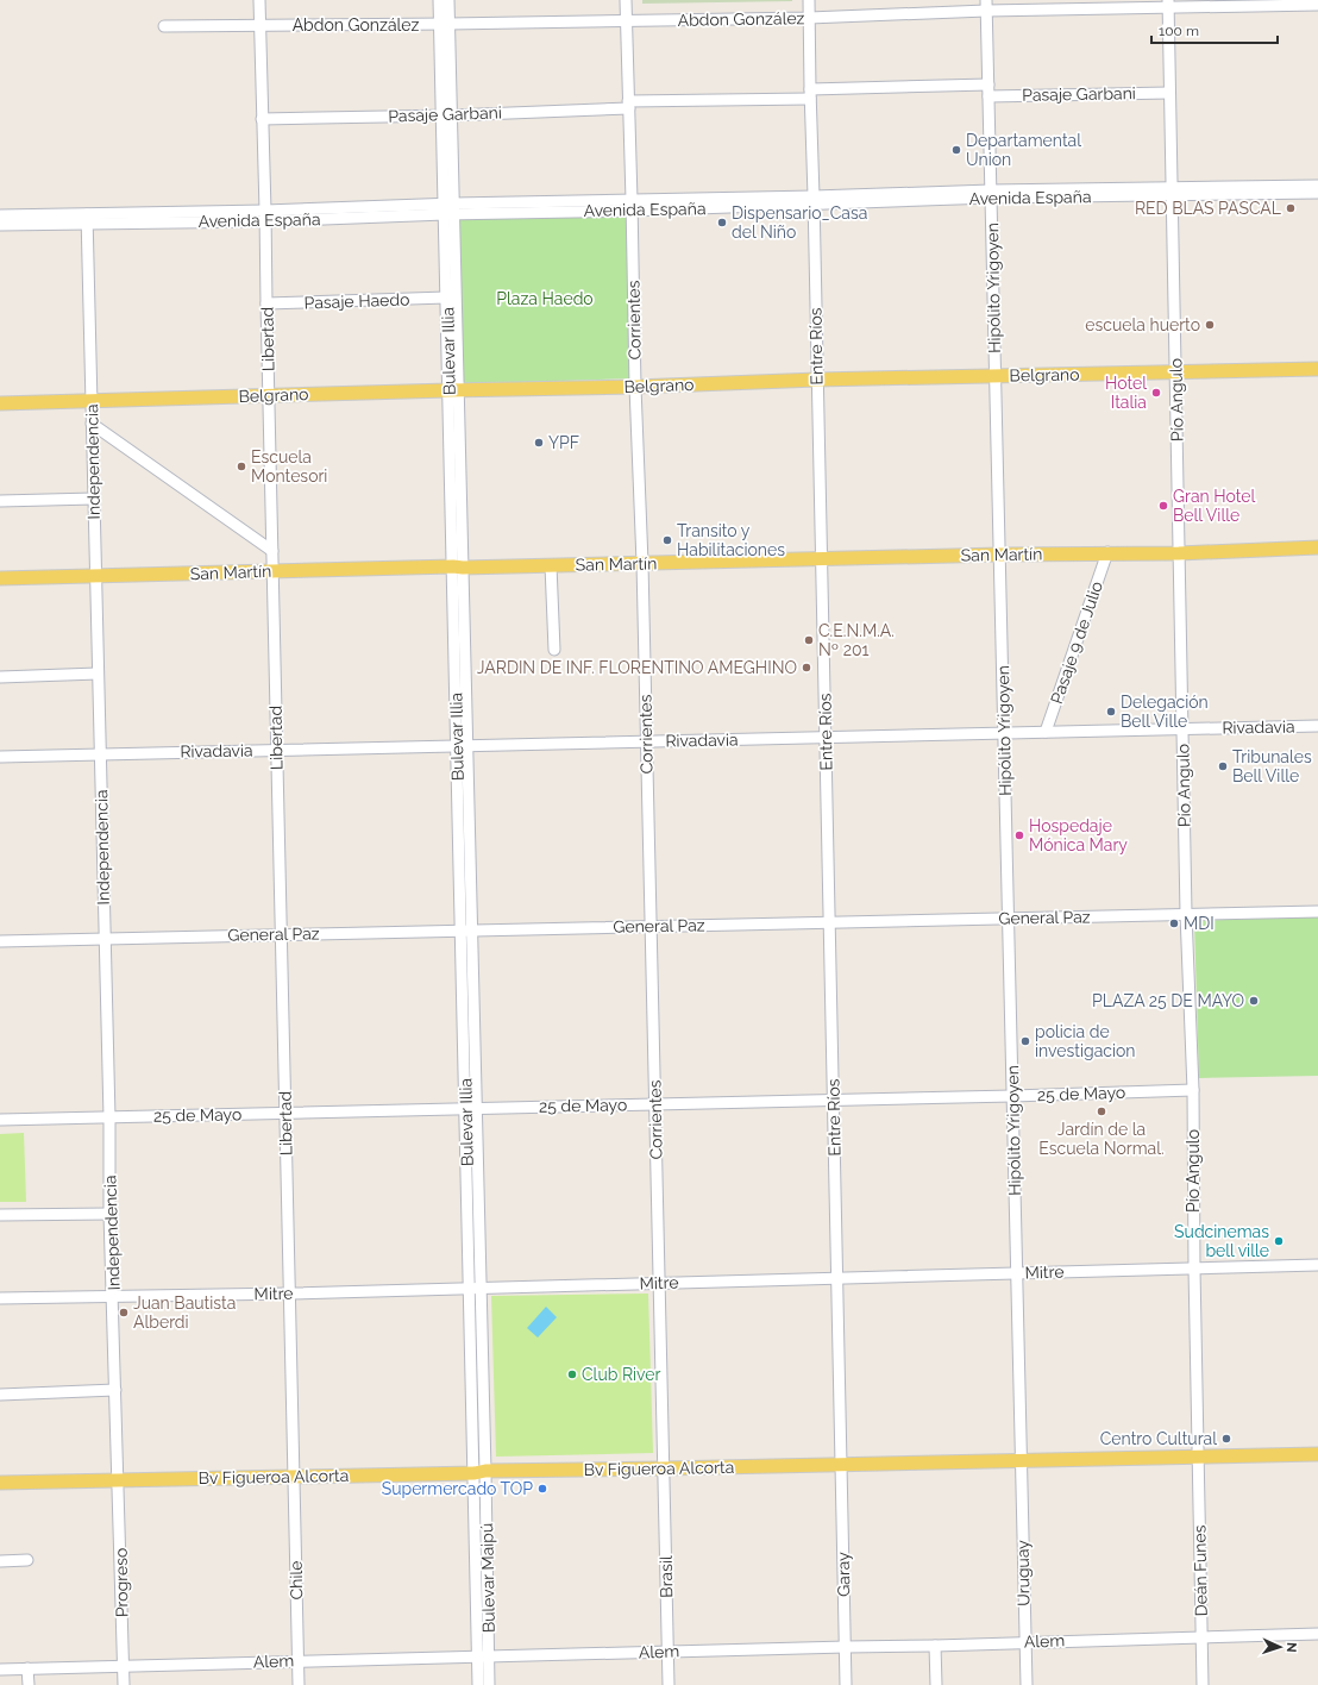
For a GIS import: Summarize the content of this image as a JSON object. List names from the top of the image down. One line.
{"streets":{"main road":["Belgrano","San Martín","Bv Figueroa Alcorta"],"street":["Abdon González","Pasaje Garbani","Avenida España","Hipólito Yrigoyen","Pasaje Haedo","Corrientes","Libertad","Entre Ríos","Bulevar Illia","Pío Angulo","Independencia","Pasaje 9 de Julio","Rivadavia","General Paz","25 de Mayo","Mitre","Deán Funes","Uruguay","Garay","Brasil","Bulevar Maipú","Chile","Progreso","Alem"]},"crossings":[["Abdon González","Hipólito Yrigoyen"],["Abdon González","Corrientes"],["Abdon González","Libertad"],["Abdon González","Entre Ríos"],["Abdon González","Bulevar Illia"],["Abdon González","Pío Angulo"],["Pasaje Garbani","Hipólito Yrigoyen"],["Pasaje Garbani","Corrientes"],["Pasaje Garbani","Libertad"],["Pasaje Garbani","Entre Ríos"],["Pasaje Garbani","Bulevar Illia"],["Pasaje Garbani","Pío Angulo"],["Avenida España","Hipólito Yrigoyen"],["Avenida España","Corrientes"],["Avenida España","Libertad"],["Avenida España","Entre Ríos"],["Avenida España","Bulevar Illia"],["Avenida España","Pío Angulo"],["Avenida España","Independencia"],["Hipólito Yrigoyen","Belgrano"],["Hipólito Yrigoyen","San Martín"],["Hipólito Yrigoyen","Rivadavia"],["Hipólito Yrigoyen","General Paz"],["Hipólito Yrigoyen","25 de Mayo"],["Hipólito Yrigoyen","Mitre"],["Hipólito Yrigoyen","Bv Figueroa Alcorta"],["Hipólito Yrigoyen","Uruguay"],["Pasaje Haedo","Libertad"],["Pasaje Haedo","Bulevar Illia"],["Corrientes","Belgrano"],["Corrientes","San Martín"],["Corrientes","Rivadavia"],["Corrientes","General Paz"],["Corrientes","25 de Mayo"],["Corrientes","Mitre"],["Corrientes","Bv Figueroa Alcorta"],["Corrientes","Brasil"],["Libertad","Belgrano"],["Libertad","San Martín"],["Libertad","Rivadavia"],["Libertad","General Paz"],["Libertad","25 de Mayo"],["Libertad","Mitre"],["Libertad","Bv Figueroa Alcorta"],["Libertad","Chile"],["Entre Ríos","Belgrano"],["Entre Ríos","San Martín"],["Entre Ríos","Rivadavia"],["Entre Ríos","General Paz"],["Entre Ríos","25 de Mayo"],["Entre Ríos","Mitre"],["Entre Ríos","Bv Figueroa Alcorta"],["Entre Ríos","Garay"],["Bulevar Illia","Belgrano"],["Bulevar Illia","San Martín"],["Bulevar Illia","Rivadavia"],["Bulevar Illia","General Paz"],["Bulevar Illia","25 de Mayo"],["Bulevar Illia","Mitre"],["Bulevar Illia","Bv Figueroa Alcorta"],["Bulevar Illia","Bulevar Maipú"],["Belgrano","Pío Angulo"],["Belgrano","Independencia"],["Pío Angulo","San Martín"],["Pío Angulo","Rivadavia"],["Pío Angulo","General Paz"],["Pío Angulo","25 de Mayo"],["Pío Angulo","Mitre"],["Pío Angulo","Bv Figueroa Alcorta"],["Pío Angulo","Deán Funes"],["Independencia","San Martín"],["Independencia","Rivadavia"],["Independencia","General Paz"],["Independencia","25 de Mayo"],["Independencia","Mitre"],["Independencia","Bv Figueroa Alcorta"],["Independencia","Progreso"],["San Martín","Pasaje 9 de Julio"],["Pasaje 9 de Julio","Rivadavia"],["Bv Figueroa Alcorta","Deán Funes"],["Bv Figueroa Alcorta","Uruguay"],["Bv Figueroa Alcorta","Garay"],["Bv Figueroa Alcorta","Brasil"],["Bv Figueroa Alcorta","Bulevar Maipú"],["Bv Figueroa Alcorta","Chile"],["Bv Figueroa Alcorta","Progreso"],["Deán Funes","Alem"],["Uruguay","Alem"],["Garay","Alem"],["Brasil","Alem"],["Bulevar Maipú","Alem"],["Chile","Alem"],["Progreso","Alem"]],"parks":["Plaza Haedo"],"places":["Departamental Union","RED BLAS PASCAL","Dispensario_Casa del Niño","escuela huerto","Hotel Italia","YPF","Escuela Montesori","Gran Hotel Bell Ville","Transito y Habilitaciones","C.E.N.M.A. Nº 201","JARDIN DE INF. FLORENTINO AMEGHINO","Delegación Bell Ville","Tribunales Bell Ville","Hospedaje Mónica Mary","MDI","PLAZA 25 DE MAYO","policia de investigacion","Jardín de la Escuela Normal.","Sudcinemas bell ville","Juan Bautista Alberdi","Club River","Centro Cultural","Supermercado TOP"],"scale_bar":"100 m","north":"right"}
